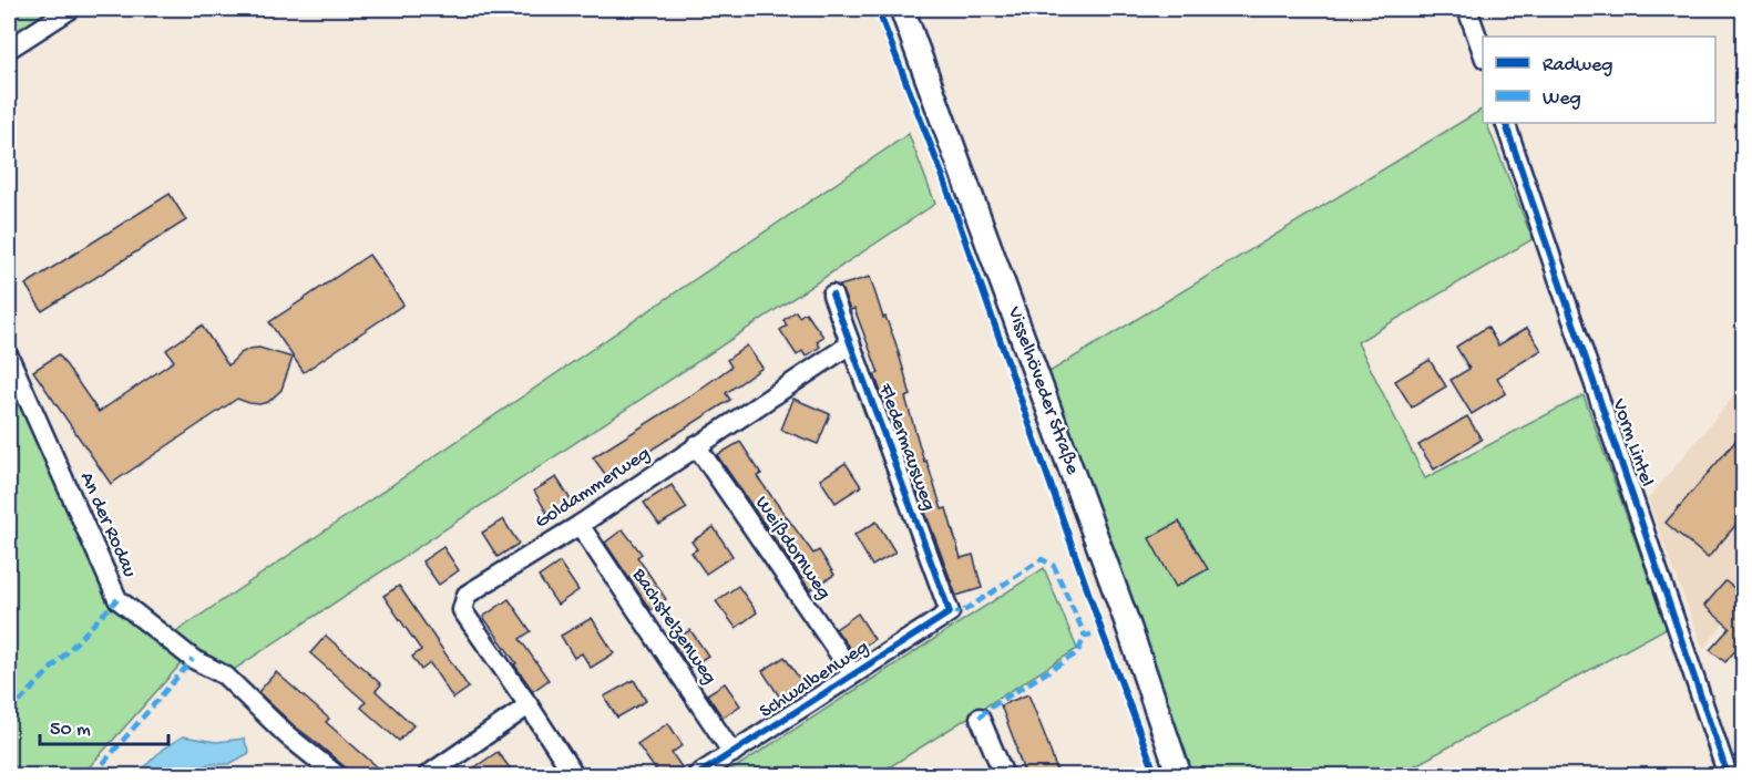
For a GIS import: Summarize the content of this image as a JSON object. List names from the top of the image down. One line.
{"streets":{"main road":["Visselhöveder Straße"],"street":["Vorm Lintel","Fledermausweg","Goldammerweg","An der Rodau","Weißdornweg","Bachstelzenweg","Schwalbenweg"]},"crossings":[["Fledermausweg","Goldammerweg"],["Fledermausweg","Schwalbenweg"],["Goldammerweg","Weißdornweg"],["Goldammerweg","Bachstelzenweg"],["Weißdornweg","Schwalbenweg"],["Bachstelzenweg","Schwalbenweg"]],"legend":["Radweg","Weg"],"scale_bar":"50 m"}
